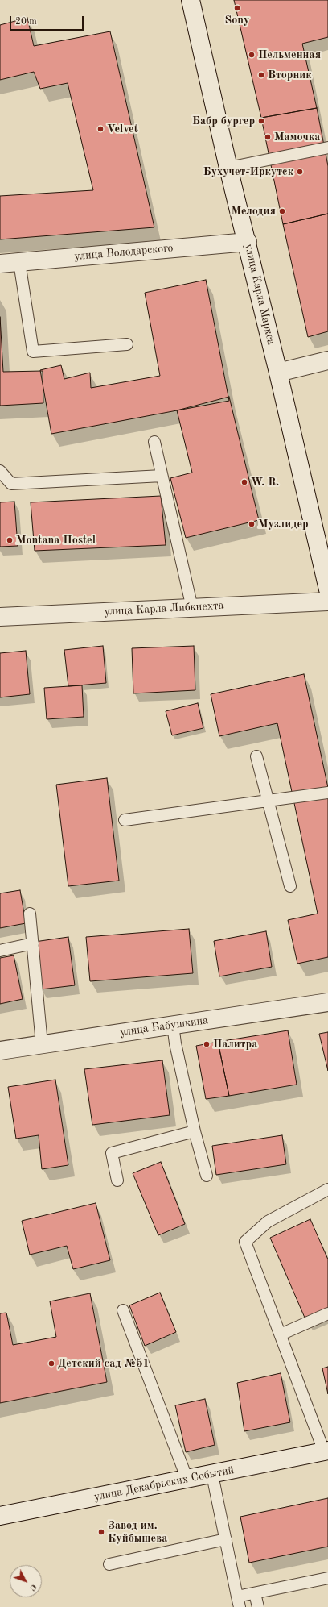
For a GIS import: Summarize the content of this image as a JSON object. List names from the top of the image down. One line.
{"streets":{"street":["улица Володарского","улица Карла Маркса","улица Карла Либкнехта","улица Бабушкина","улица Декабрьских Событий"]},"crossings":[["улица Володарского","улица Карла Маркса"]],"places":["Sony","Пельменная","Вторник","Бабр бургер","Velvet","Мамочка","Бухучет-Иркутск","Мелодия","W. R.","Музлидер","Montana Hostel","Палитра","Детский сад №51","Завод им. Куйбышева"],"scale_bar":"20 m","north":"bottom right"}
